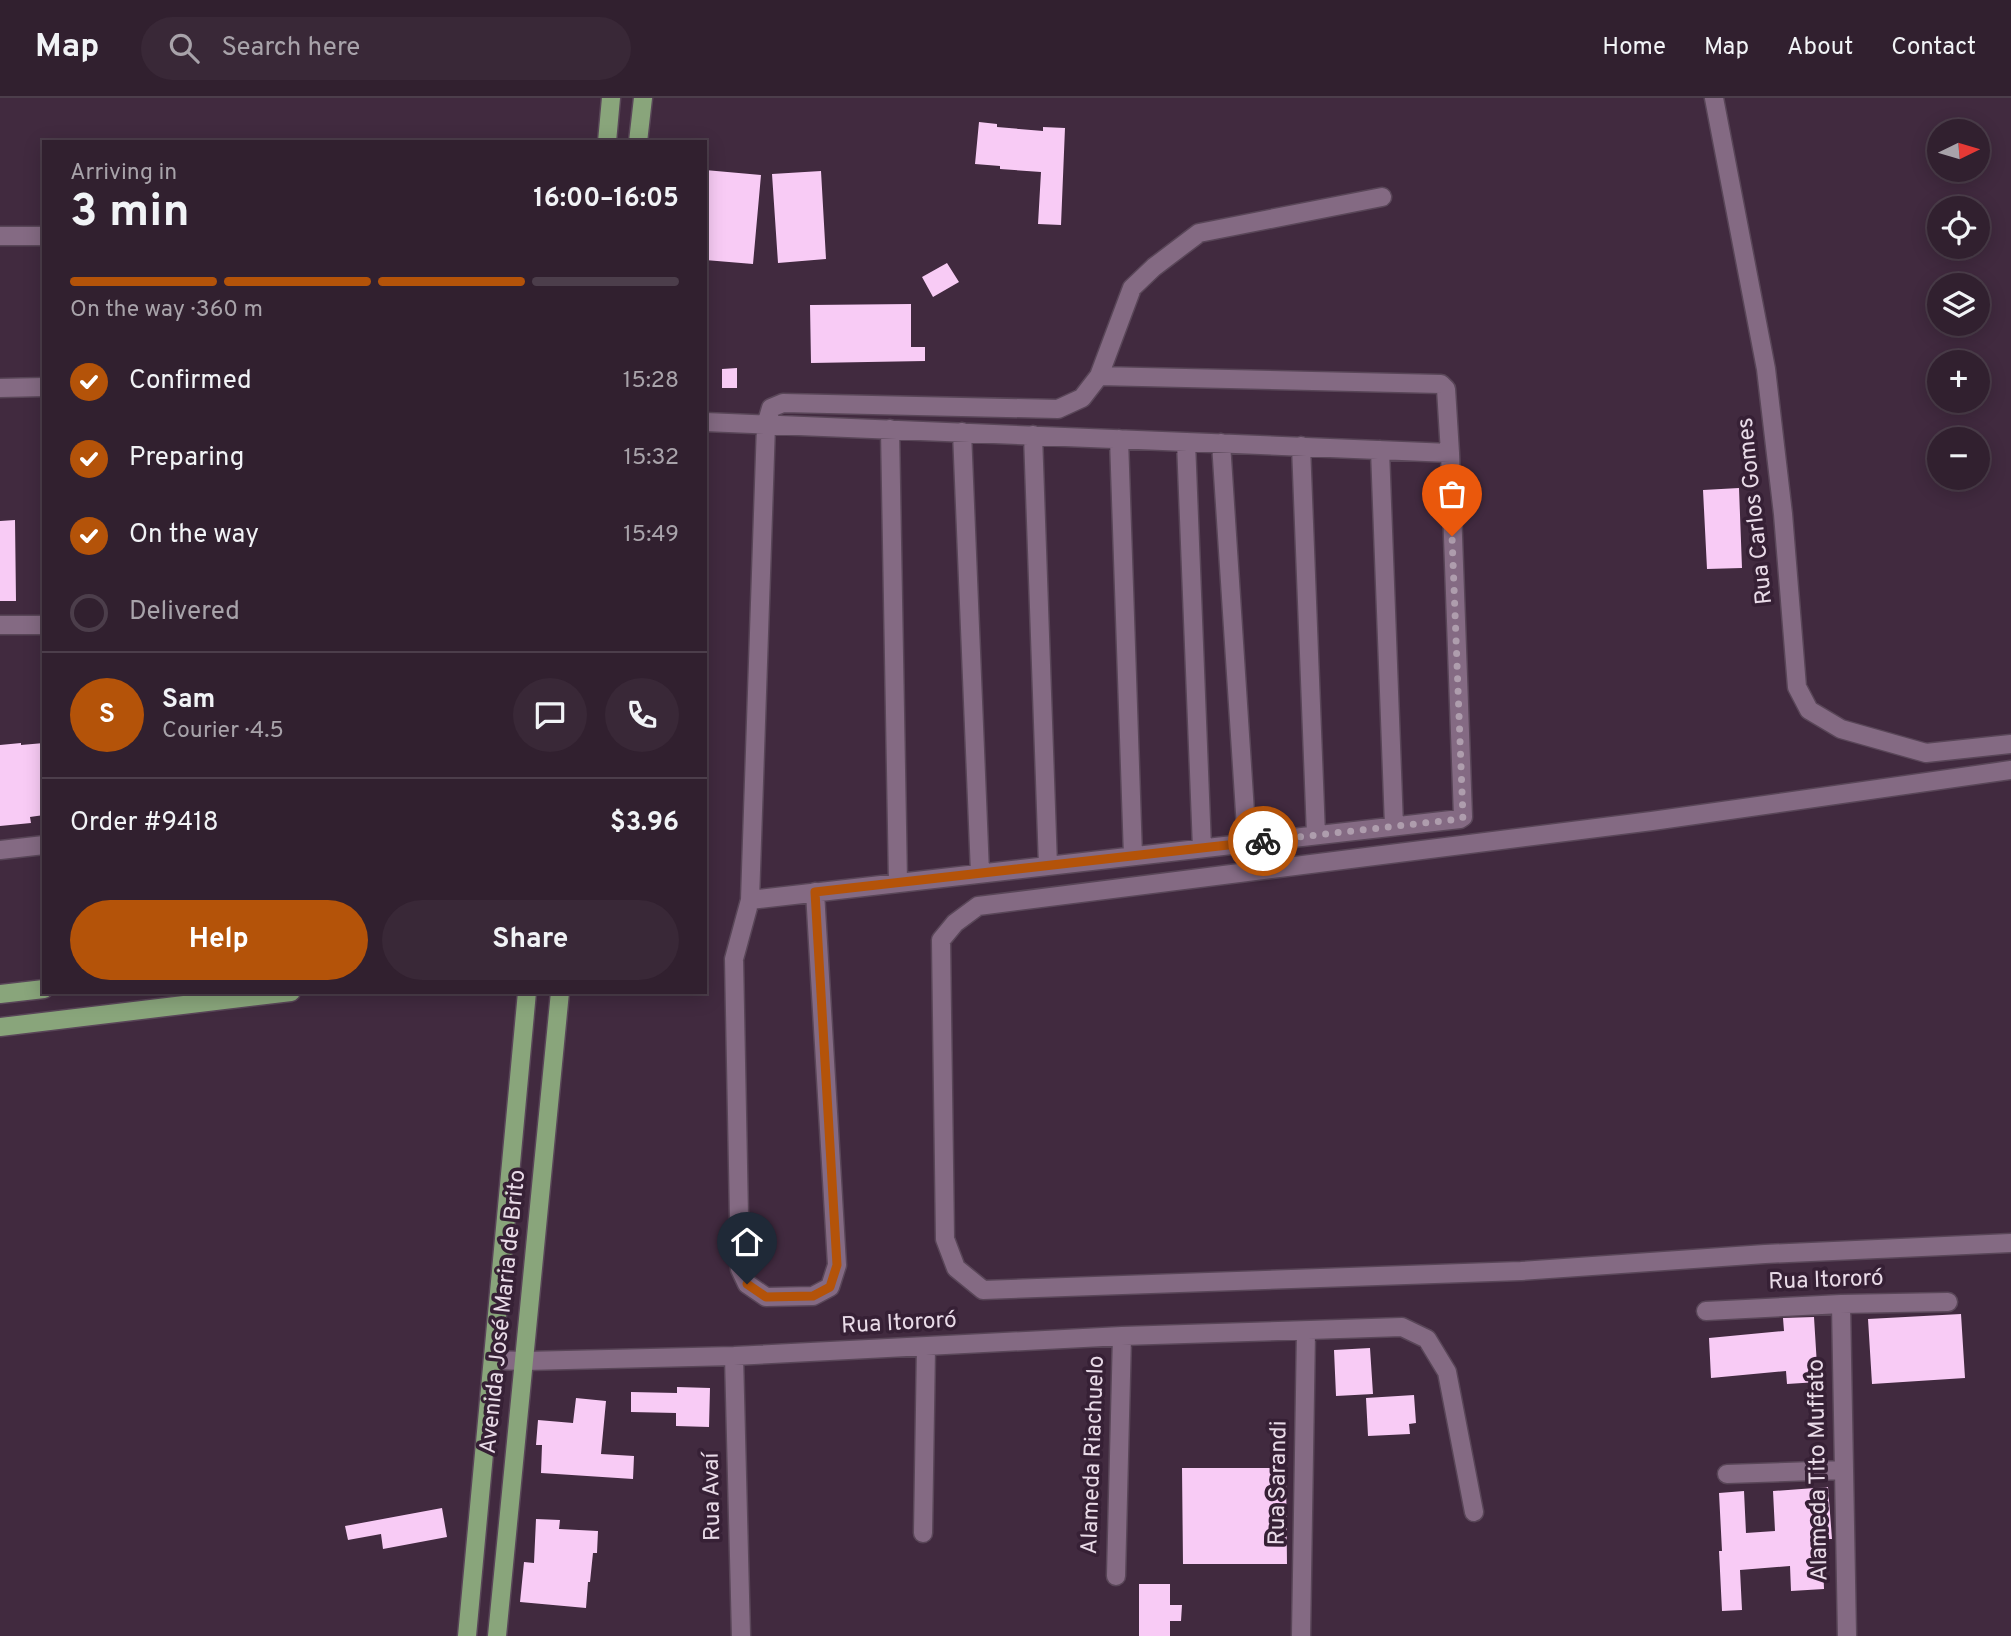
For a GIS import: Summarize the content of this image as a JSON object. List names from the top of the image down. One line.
{"streets":{"main road":["Avenida José Maria de Brito"],"street":["Rua Carlos Gomes","Rua Itororó","Alameda Riachuelo","Alameda Tito Muffato","Rua Sarandi","Rua Avaí"]},"crossings":[["Rua Itororó","Avenida José Maria de Brito"],["Rua Itororó","Alameda Riachuelo"],["Rua Itororó","Alameda Tito Muffato"],["Rua Itororó","Rua Sarandi"],["Rua Itororó","Rua Avaí"]],"north":"right","page":{"header":"Map","search":"Search here","nav":["Home","Map","About","Contact"],"map_buttons":["+","−"],"heading":["3 min","Arriving in","16:00–16:05"],"panel":["Sam","Courier · 4.5","Order #9418","$3.96"],"bar":"On the way · 360 m","list":[["Confirmed","15:28"],["Preparing","15:32"],["On the way","15:49"],"Delivered"],"round":"S","buttons":["Help","Share"]}}
